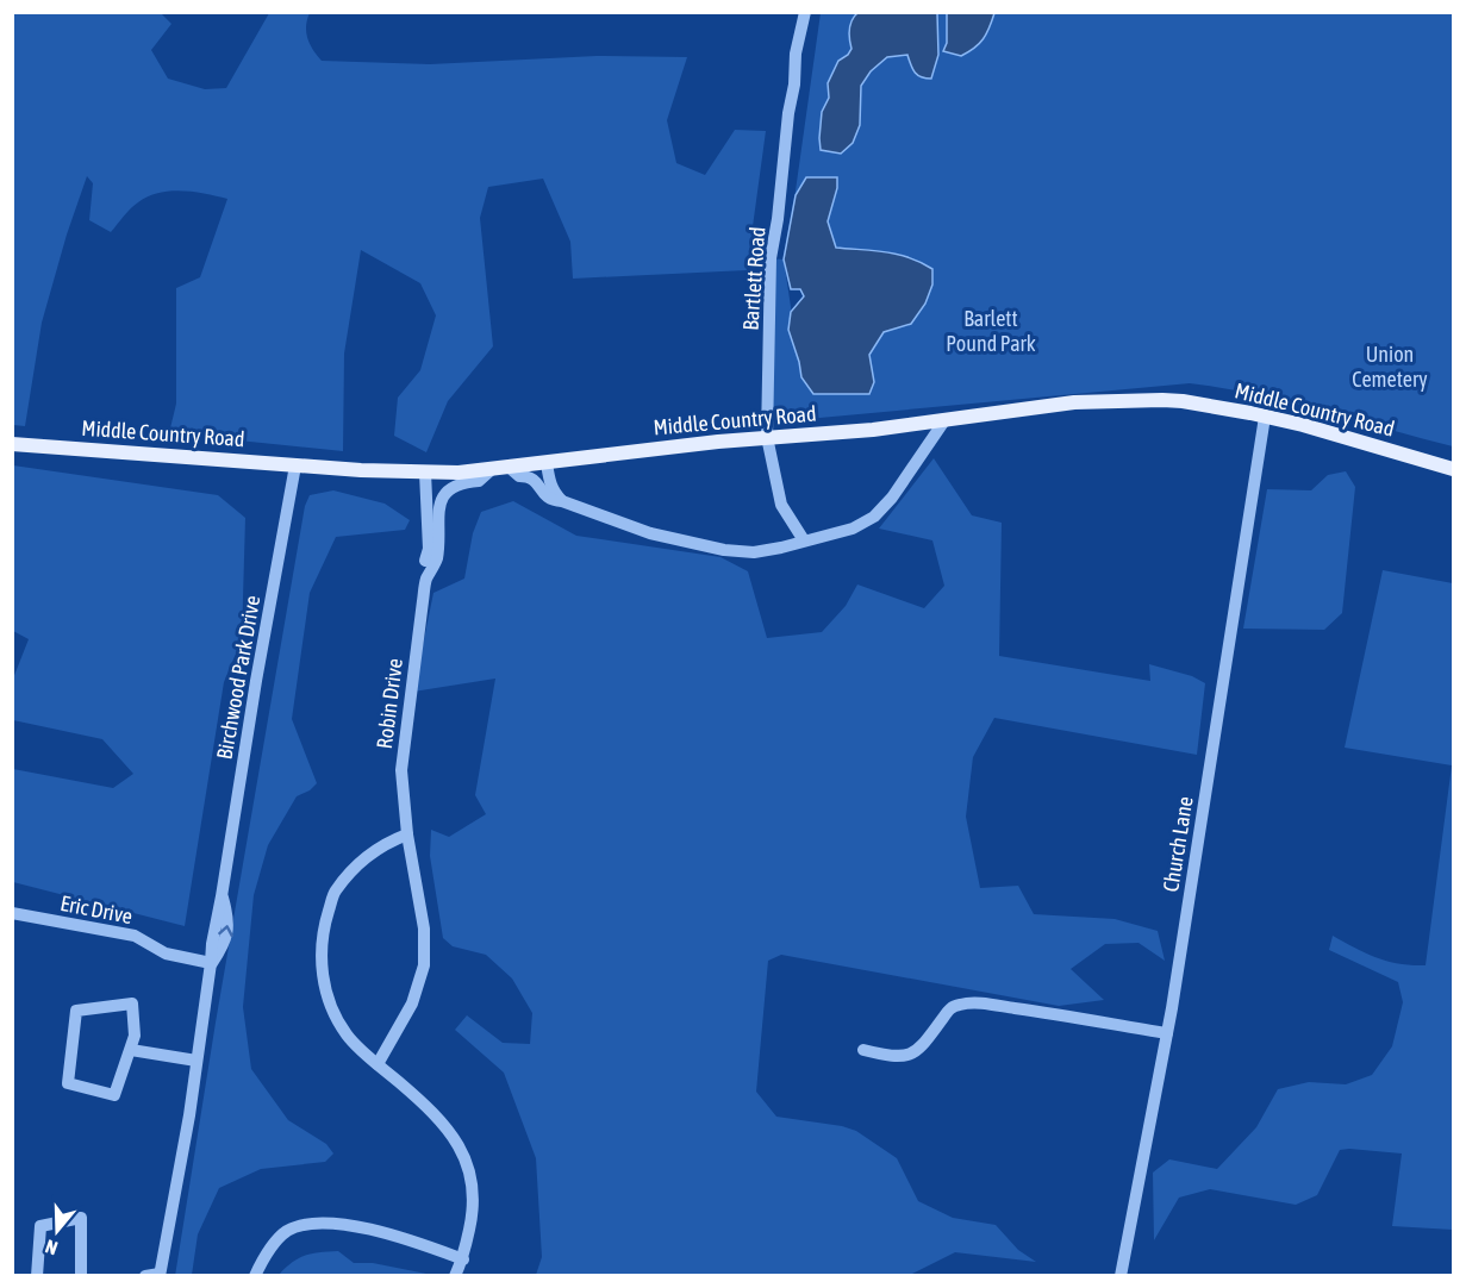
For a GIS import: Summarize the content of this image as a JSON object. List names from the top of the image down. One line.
{"streets":{"main road":["Middle Country Road"],"street":["Bartlett Road","Birchwood Park Drive","Robin Drive","Church Lane","Eric Drive"]},"crossings":[["Bartlett Road","Middle Country Road"],["Middle Country Road","Birchwood Park Drive"],["Middle Country Road","Robin Drive"],["Middle Country Road","Church Lane"],["Birchwood Park Drive","Eric Drive"]],"parks":["Barlett Pound Park","Union Cemetery"],"north":"bottom"}
